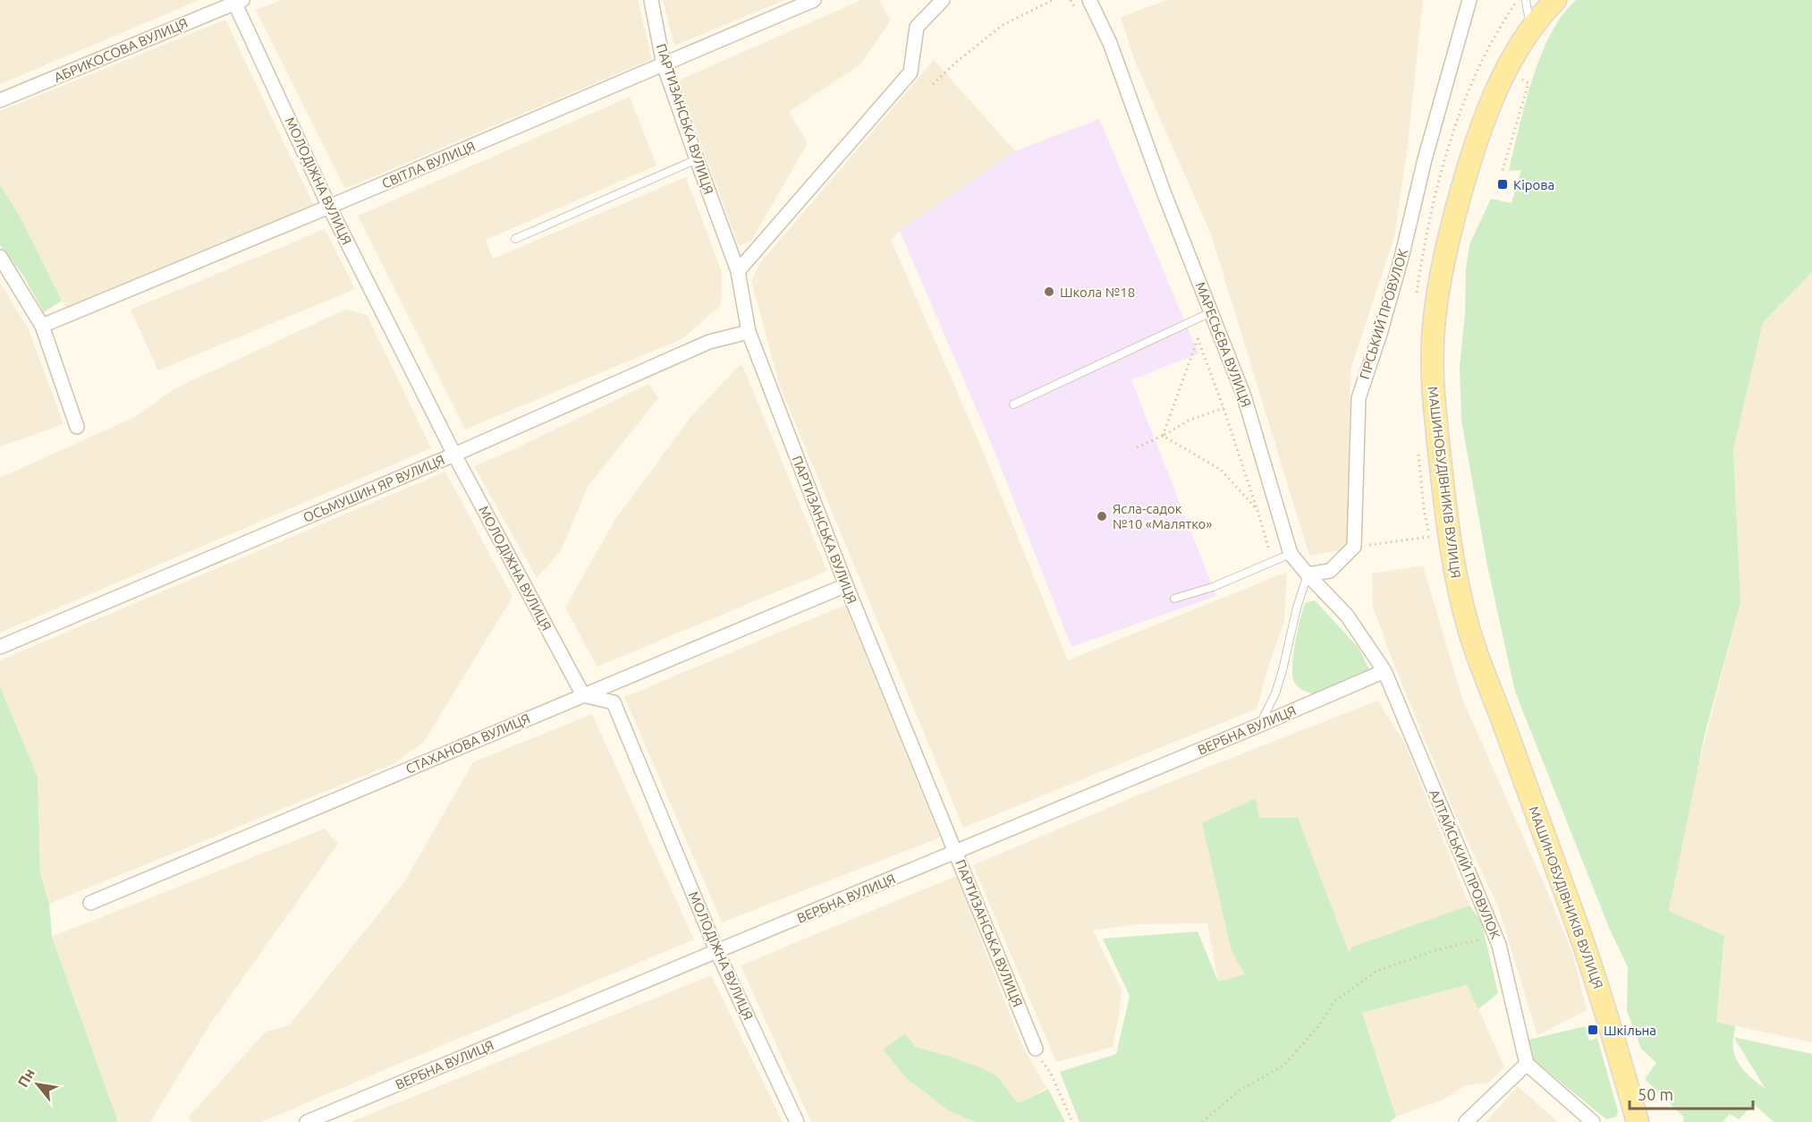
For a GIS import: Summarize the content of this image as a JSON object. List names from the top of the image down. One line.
{"streets":{"main road":["МАШИНОБУДІВНИКІВ ВУЛИЦЯ"],"street":["АБРИКОСОВА ВУЛИЦЯ","ПАРТИЗАНСЬКА ВУЛИЦЯ","СВІТЛА ВУЛИЦЯ","МОЛОДІЖНА ВУЛИЦЯ","ГІРСЬКИЙ ПРОВУЛОК","МАРЕСЬЄВА ВУЛИЦЯ","ОСЬМУШИН ЯР ВУЛИЦЯ","ВЕРБНА ВУЛИЦЯ","СТАХАНОВА ВУЛИЦЯ","АЛТАЙСЬКИЙ ПРОВУЛОК"]},"crossings":[["АБРИКОСОВА ВУЛИЦЯ","МОЛОДІЖНА ВУЛИЦЯ"],["ПАРТИЗАНСЬКА ВУЛИЦЯ","СВІТЛА ВУЛИЦЯ"],["ПАРТИЗАНСЬКА ВУЛИЦЯ","ОСЬМУШИН ЯР ВУЛИЦЯ"],["ПАРТИЗАНСЬКА ВУЛИЦЯ","ВЕРБНА ВУЛИЦЯ"],["ПАРТИЗАНСЬКА ВУЛИЦЯ","СТАХАНОВА ВУЛИЦЯ"],["СВІТЛА ВУЛИЦЯ","МОЛОДІЖНА ВУЛИЦЯ"],["МОЛОДІЖНА ВУЛИЦЯ","ОСЬМУШИН ЯР ВУЛИЦЯ"],["МОЛОДІЖНА ВУЛИЦЯ","ВЕРБНА ВУЛИЦЯ"],["МОЛОДІЖНА ВУЛИЦЯ","СТАХАНОВА ВУЛИЦЯ"],["МАРЕСЬЄВА ВУЛИЦЯ","ВЕРБНА ВУЛИЦЯ"],["МАРЕСЬЄВА ВУЛИЦЯ","АЛТАЙСЬКИЙ ПРОВУЛОК"],["ВЕРБНА ВУЛИЦЯ","АЛТАЙСЬКИЙ ПРОВУЛОК"]],"places":{"transit":["Кірова","Шкільна"],"other":["Школа №18","Ясла-садок №10 «Малятко»"]},"scale_bar":"50 m","north":"top left"}
